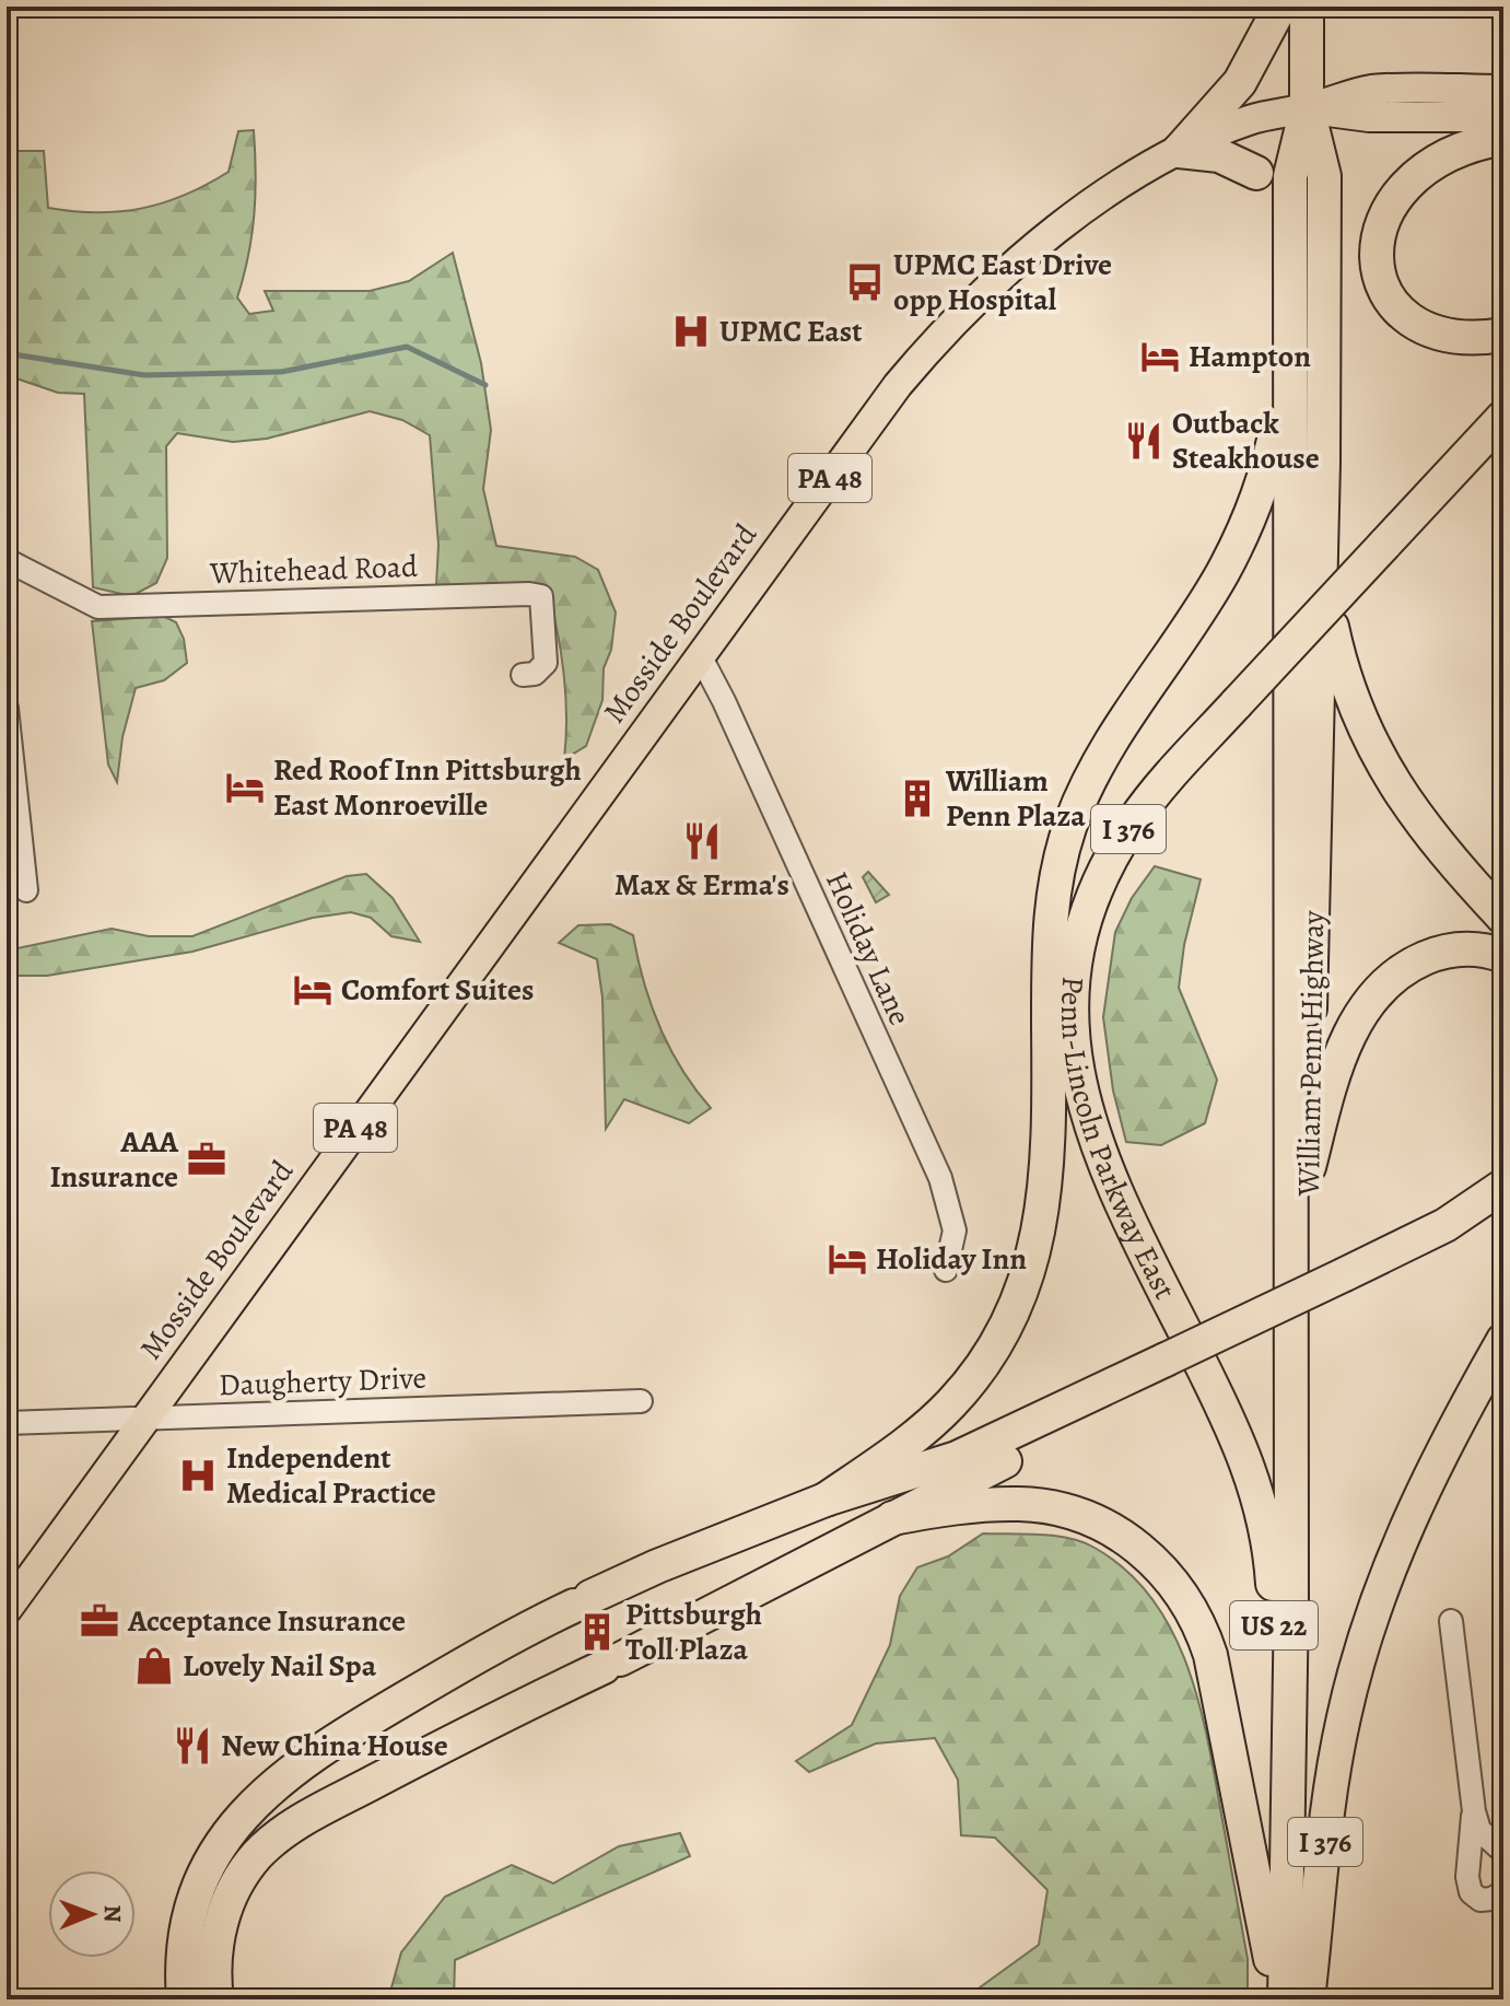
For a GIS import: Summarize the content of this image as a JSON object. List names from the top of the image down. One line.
{"streets":{"highway":["I 376","William Penn Highway","Penn-Lincoln Parkway East","US 22"],"main road":["PA 48","Mosside Boulevard"],"street":["Whitehead Road","Holiday Lane","Daugherty Drive"]},"crossings":[["Mosside Boulevard","Holiday Lane"],["Mosside Boulevard","William Penn Highway"],["Mosside Boulevard","Daugherty Drive"],["I 376","William Penn Highway"],["I 376","US 22"],["William Penn Highway","Penn-Lincoln Parkway East"]],"places":{"bus stop":["UPMC East Drive opp Hospital"],"hospital":["UPMC East","Independent Medical Practice"],"hotel":["Hampton","Red Roof Inn Pittsburgh East Monroeville","Comfort Suites","Holiday Inn"],"restaurant":["Outback Steakhouse","Max & Erma's","New China House"],"building":["William Penn Plaza","Pittsburgh Toll Plaza"],"office":["AAA Insurance","Acceptance Insurance"],"shop":["Lovely Nail Spa"]},"north":"right"}
